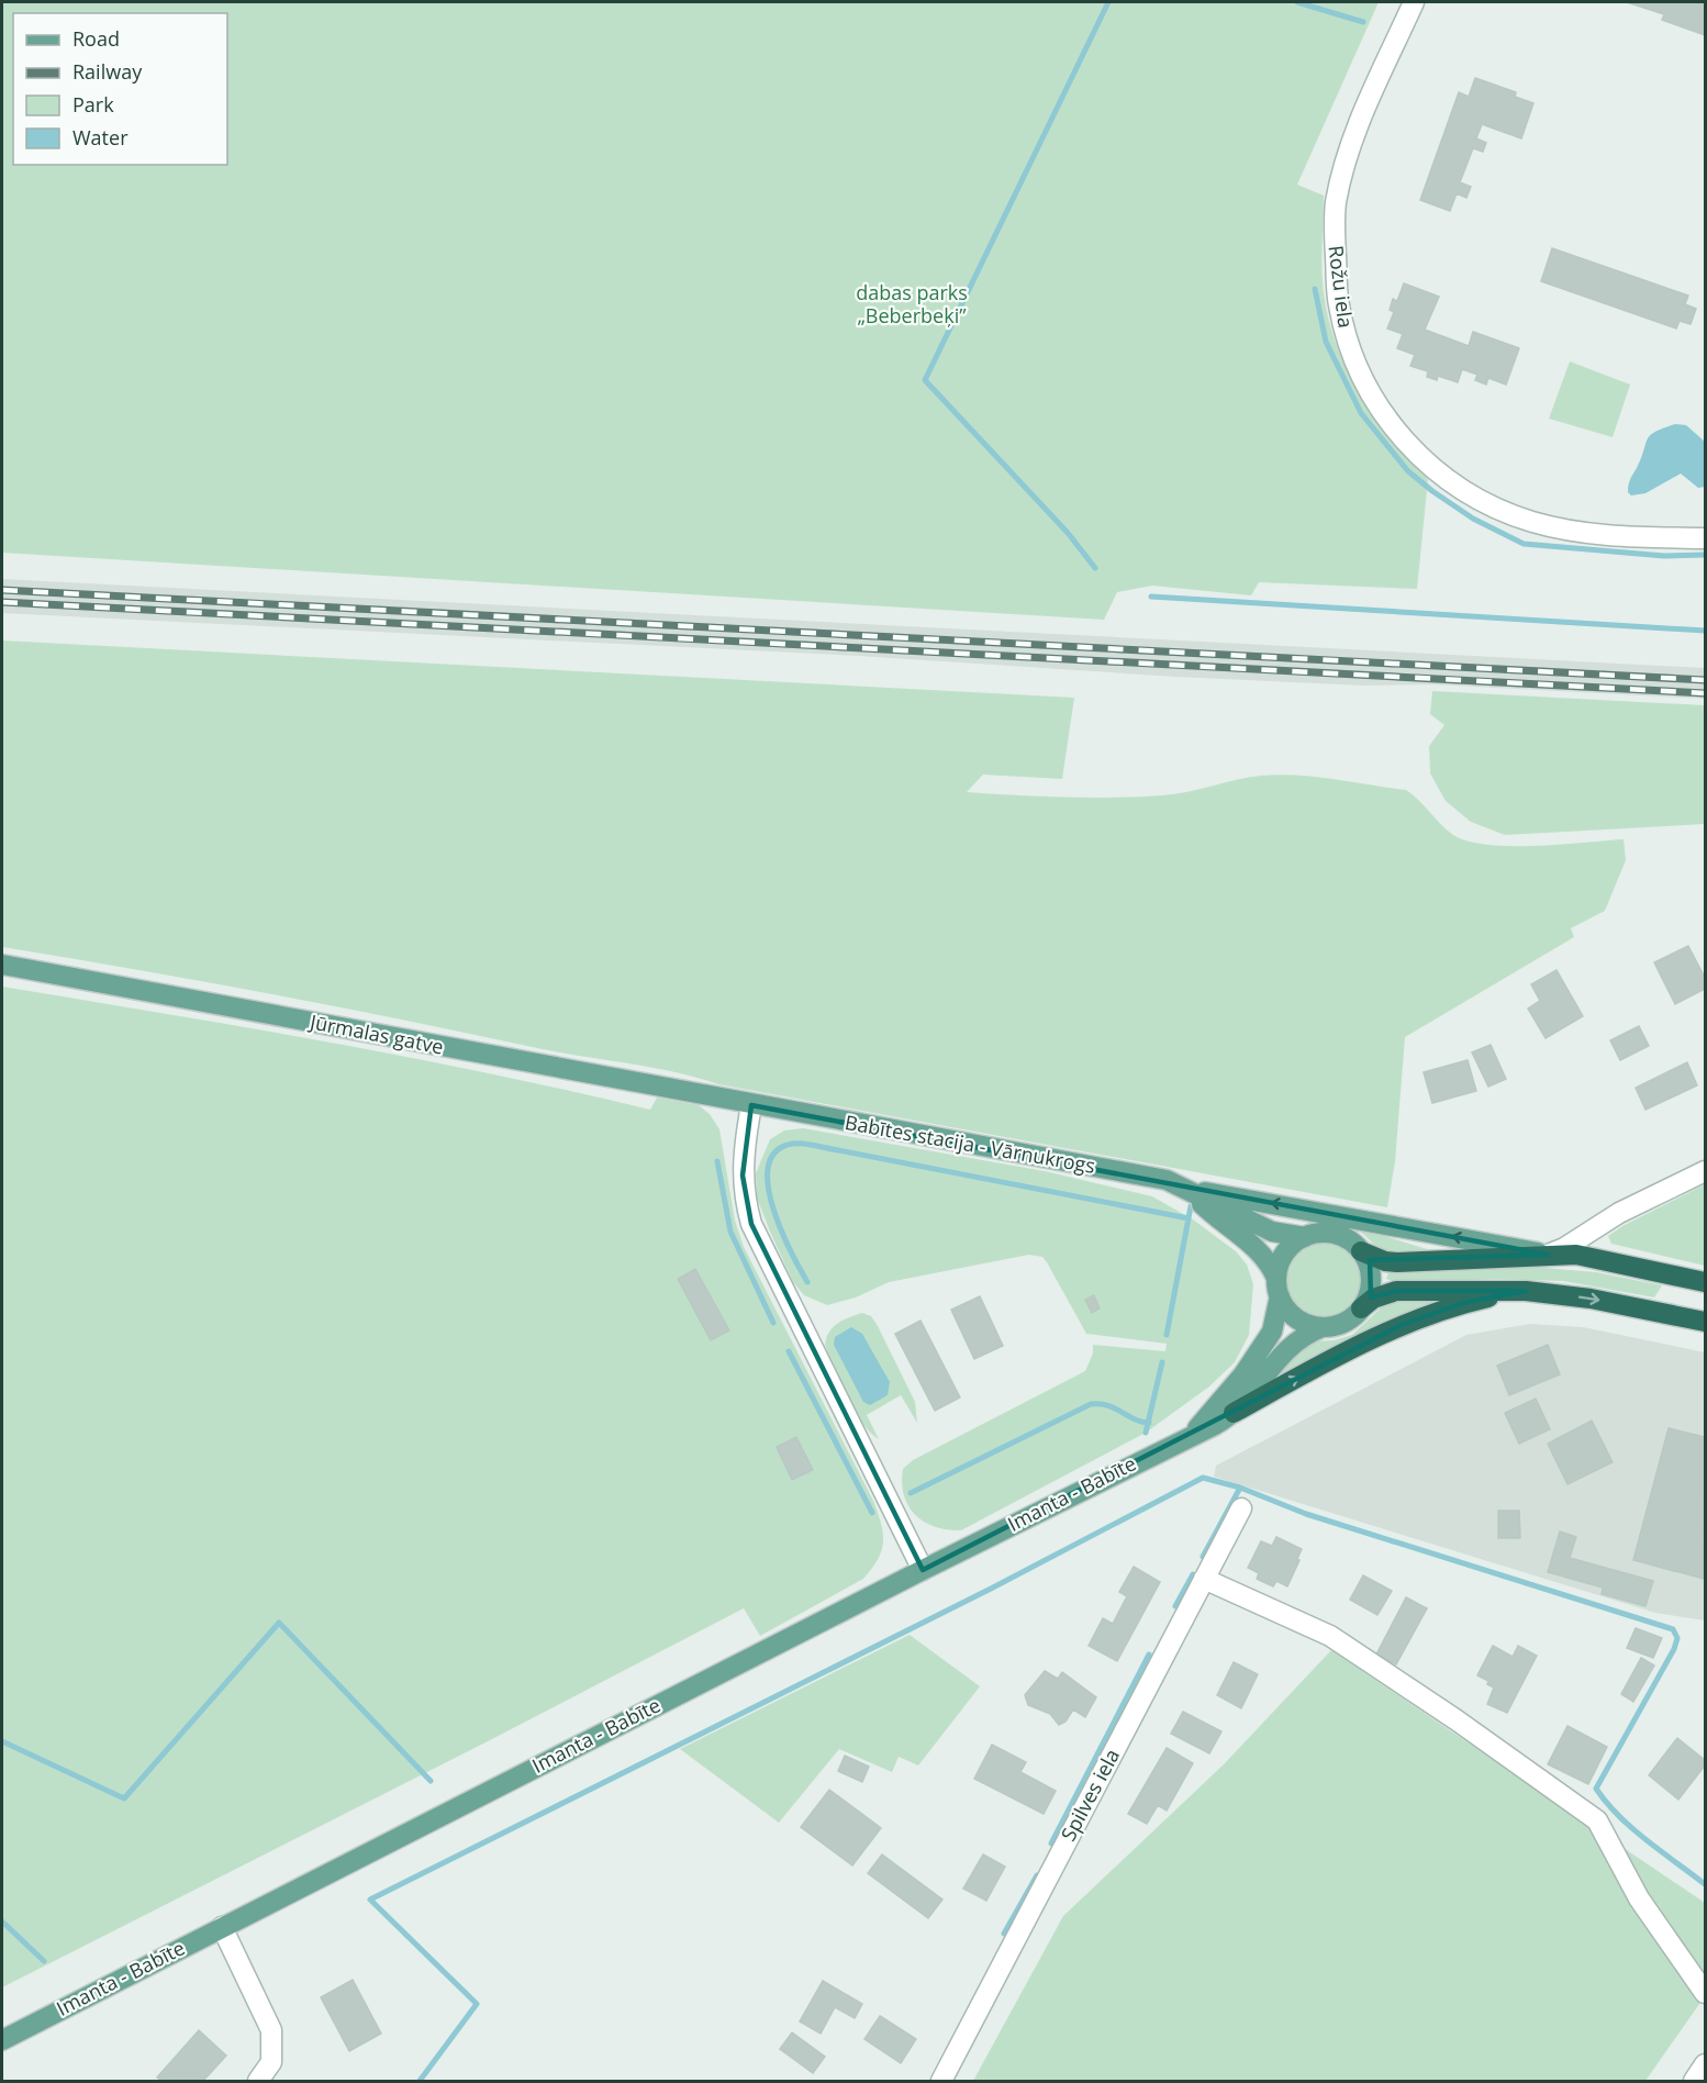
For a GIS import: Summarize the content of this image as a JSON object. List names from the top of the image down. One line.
{"streets":{"main road":["Jūrmalas gatve","Babītes stacija - Vārnukrogs","Imanta - Babīte"],"street":["Rožu iela","Spilves iela"]},"crossings":[["Jūrmalas gatve","Babītes stacija - Vārnukrogs"],["Babītes stacija - Vārnukrogs","Imanta - Babīte"]],"parks":["dabas parks „Beberbeķi”"],"legend":["Road","Railway","Park","Water"]}
